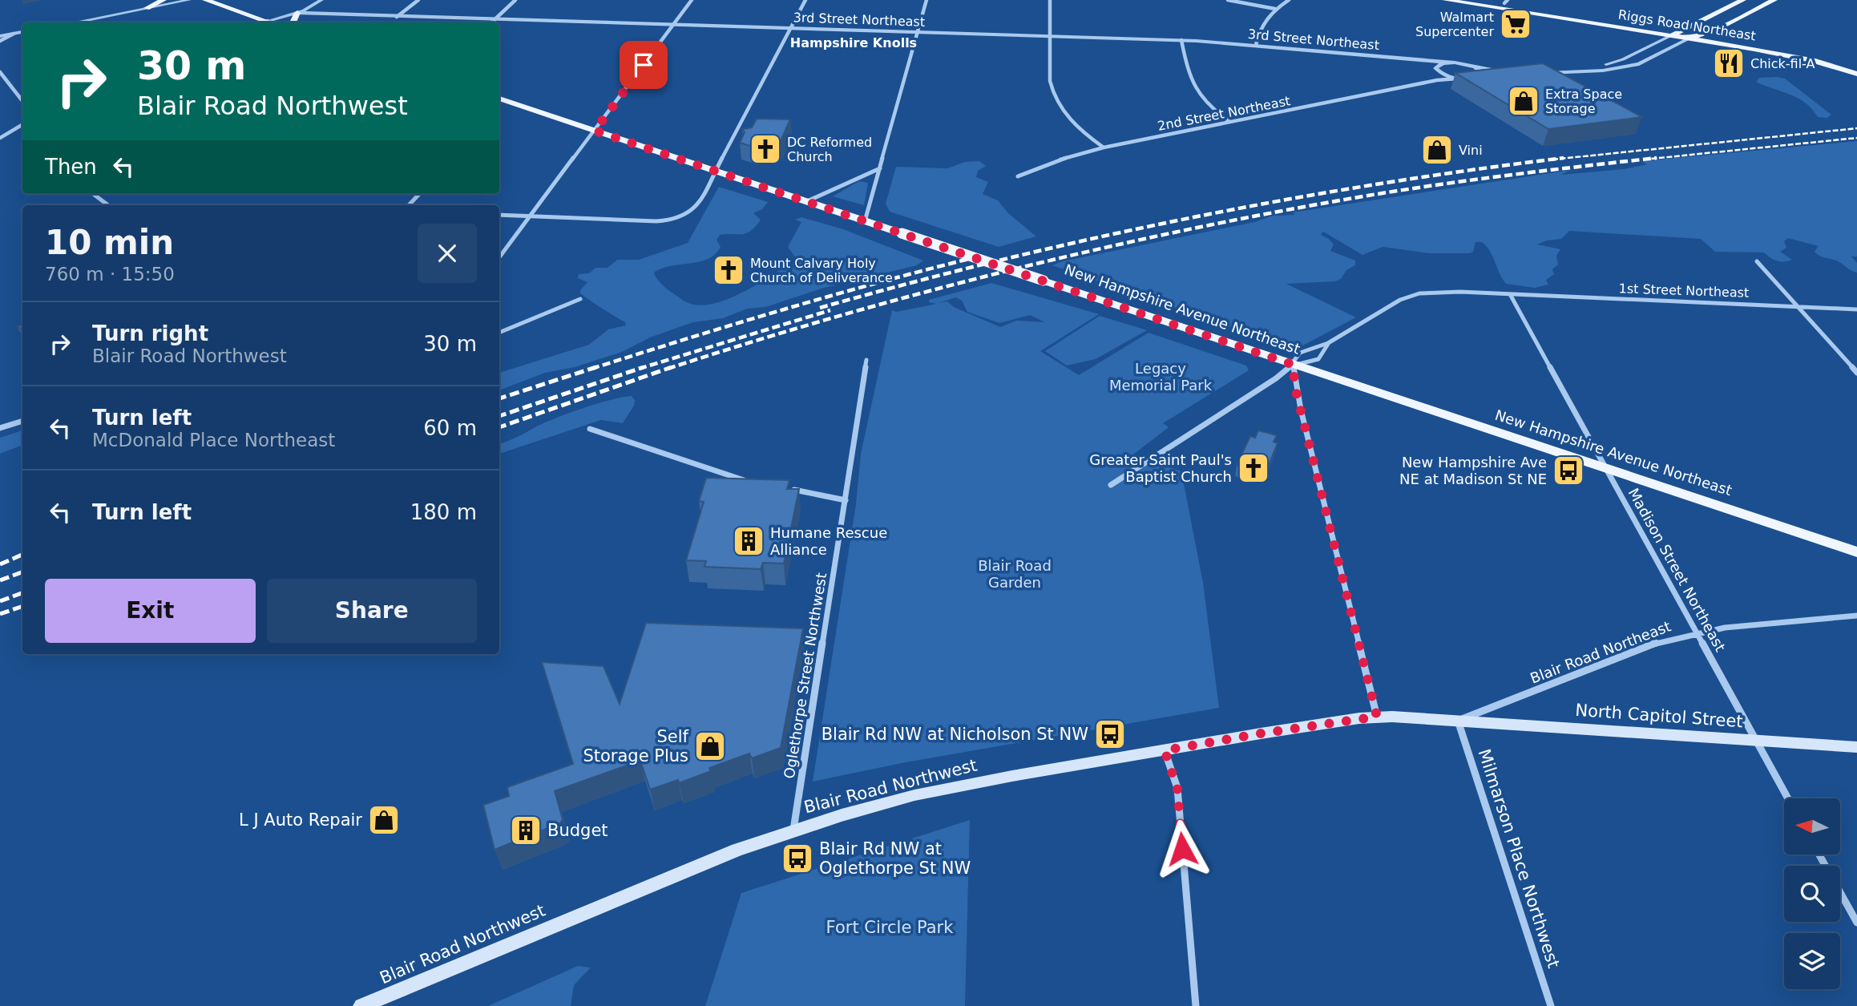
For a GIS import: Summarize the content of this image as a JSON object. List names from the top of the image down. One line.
{"streets":{"main road":["Riggs Road Northeast","New Hampshire Avenue Northeast","North Capitol Street","Blair Road Northwest"],"street":["3rd Street Northeast","2nd Street Northeast","1st Street Northeast","Madison Street Northeast","Blair Road Northeast","Oglethorpe Street Northwest","Milmarson Place Northwest"]},"crossings":[["3rd Street Northeast","2nd Street Northeast"],["1st Street Northeast","Madison Street Northeast"],["New Hampshire Avenue Northeast","Madison Street Northeast"],["Madison Street Northeast","Blair Road Northeast"],["Madison Street Northeast","North Capitol Street"],["Blair Road Northeast","North Capitol Street"],["Blair Road Northeast","Blair Road Northwest"],["Blair Road Northeast","Milmarson Place Northwest"],["Oglethorpe Street Northwest","Blair Road Northwest"],["North Capitol Street","Blair Road Northwest"],["North Capitol Street","Milmarson Place Northwest"],["Blair Road Northwest","Milmarson Place Northwest"]],"districts":["Hampshire Knolls"],"parks":["Legacy Memorial Park","Blair Road Garden","Fort Circle Park"],"places":{"supermarket":["Walmart Supercenter"],"restaurant":["Chick-fil-A"],"shop":["Extra Space Storage","Vini","Self Storage Plus","L J Auto Repair"],"church":["DC Reformed Church","Mount Calvary Holy Church of Deliverance","Greater Saint Paul's Baptist Church"],"bus stop":["New Hampshire Ave NE at Madison St NE","Blair Rd NW at Nicholson St NW","Blair Rd NW at Oglethorpe St NW"],"building":["Humane Rescue Alliance","Budget"]},"north":"left","page":{"turn":["30 m","Blair Road Northwest"],"then":"Then","heading":["10 min","760 m · 15:50"],"list":[{"name":"Turn right","note":"Blair Road Northwest","value":"30 m"},{"name":"Turn left","note":"McDonald Place Northeast","value":"60 m"},{"name":"Turn left","value":"180 m"}],"buttons":["Exit","Share"]}}
